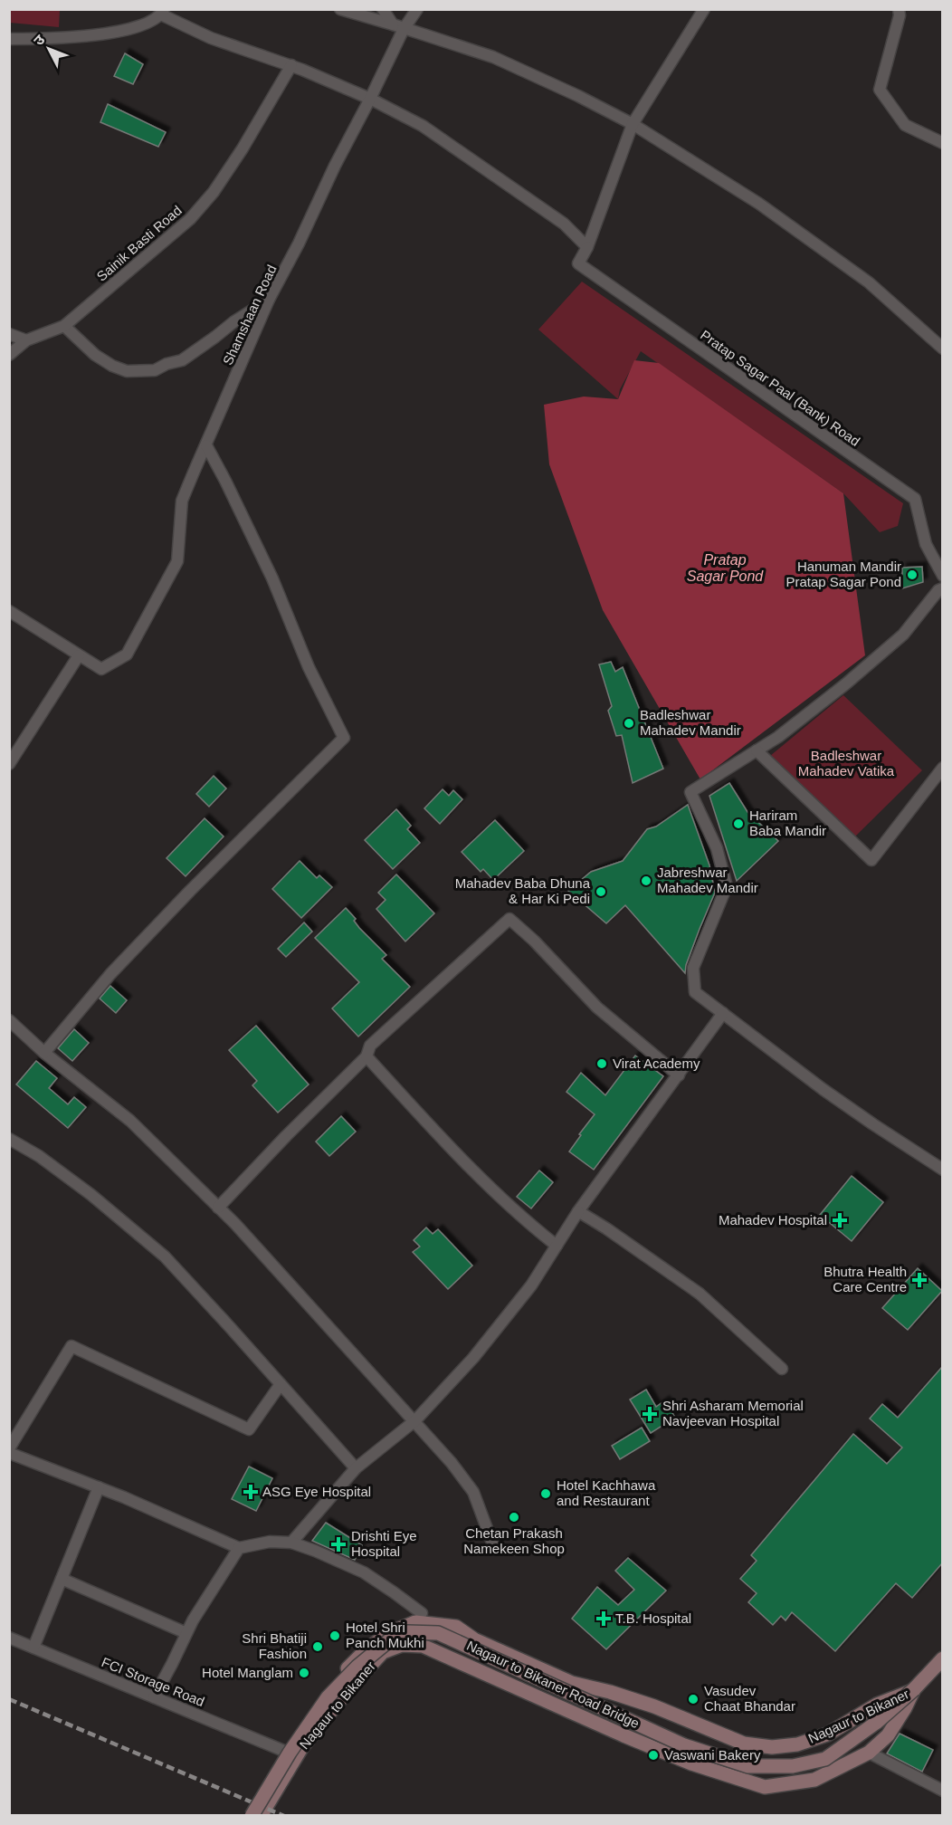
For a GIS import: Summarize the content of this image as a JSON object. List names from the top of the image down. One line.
{"streets":{"main road":["Nagaur to Bikaner Road Bridge","Nagaur to Bikaner"],"street":["Sainik Basti Road","Shamshaan Road","Pratap Sagar Paal (Bank) Road","FCI Storage Road"]},"crossings":[["FCI Storage Road","Nagaur to Bikaner"],["Nagaur to Bikaner Road Bridge","Nagaur to Bikaner"]],"water":["Pratap Sagar Pond"],"parks":["Badleshwar Mahadev Vatika"],"places":{"other":["Hanuman Mandir Pratap Sagar Pond","Badleshwar Mahadev Mandir","Hariram Baba Mandir","Jabreshwar Mahadev Mandir","Mahadev Baba Dhuna & Har Ki Pedi","Virat Academy","Hotel Kachhawa and Restaurant","Chetan Prakash Namekeen Shop","Hotel Shri Panch Mukhi","Shri Bhatiji Fashion","Hotel Manglam","Vasudev Chaat Bhandar","Vaswani Bakery"],"health":["Mahadev Hospital","Bhutra Health Care Centre","Shri Asharam Memorial Navjeevan Hospital","ASG Eye Hospital","Drishti Eye Hospital","T.B. Hospital"]},"north":"top left"}
